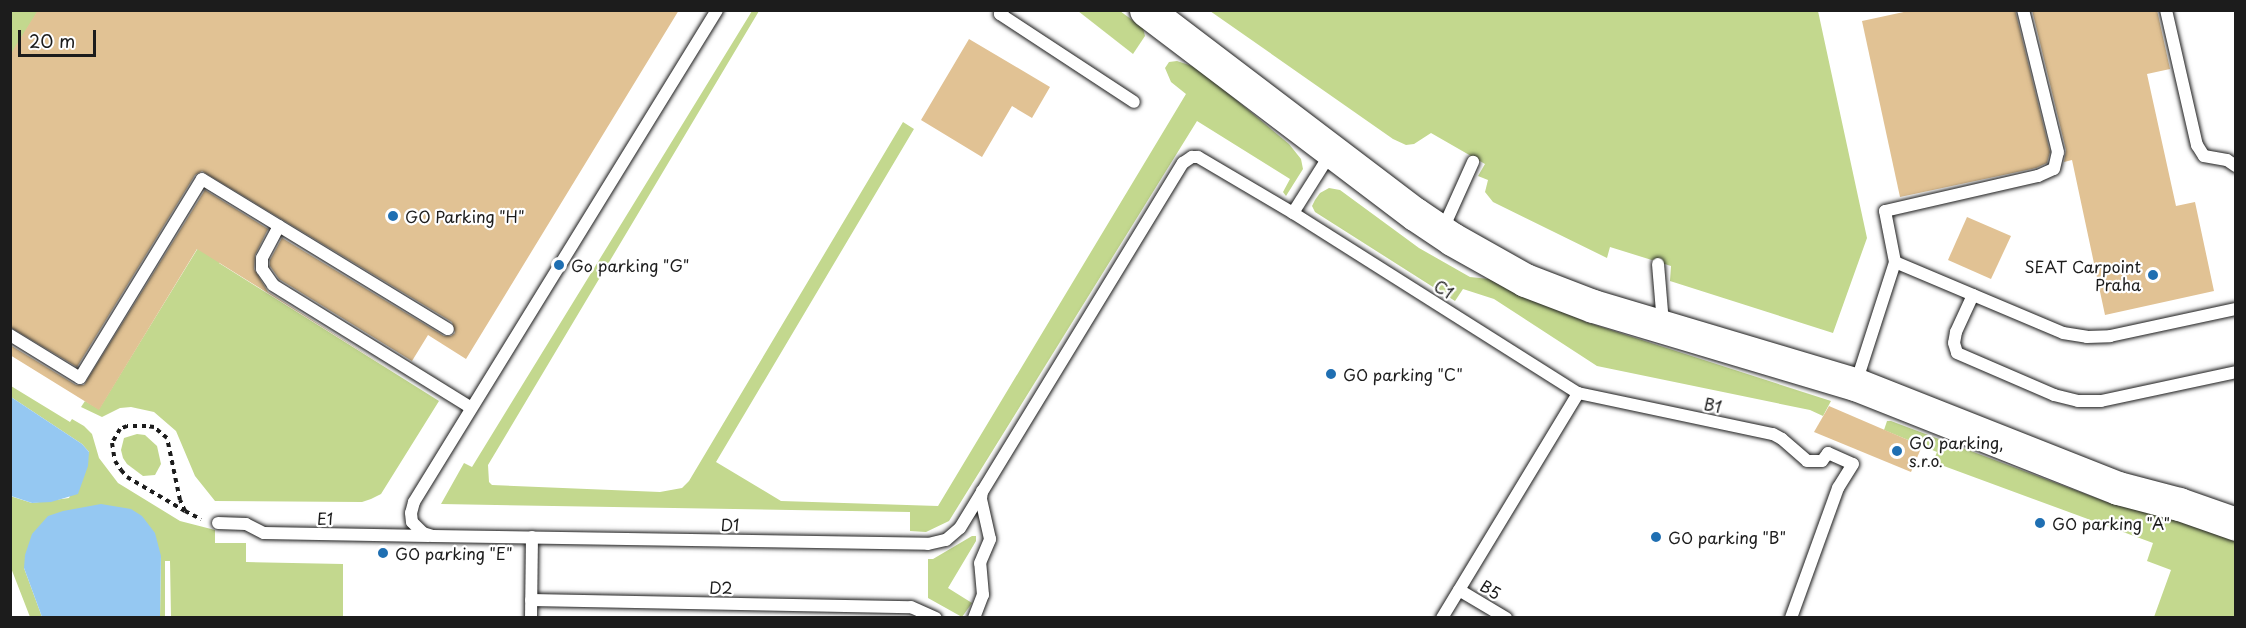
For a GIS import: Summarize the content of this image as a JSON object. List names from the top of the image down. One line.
{"streets":{"lane":["C1","B1","E1","D1","D2","B5"]},"crossings":[["C1","B1"],["C1","D1"],["E1","D1"]],"places":["GO Parking \"H\"","Go parking \"G\"","SEAT Carpoint Praha","GO parking \"C\"","GO parking, s.r.o.","GO parking \"A\"","GO parking \"B\"","GO parking \"E\""],"scale_bar":"20 m"}
